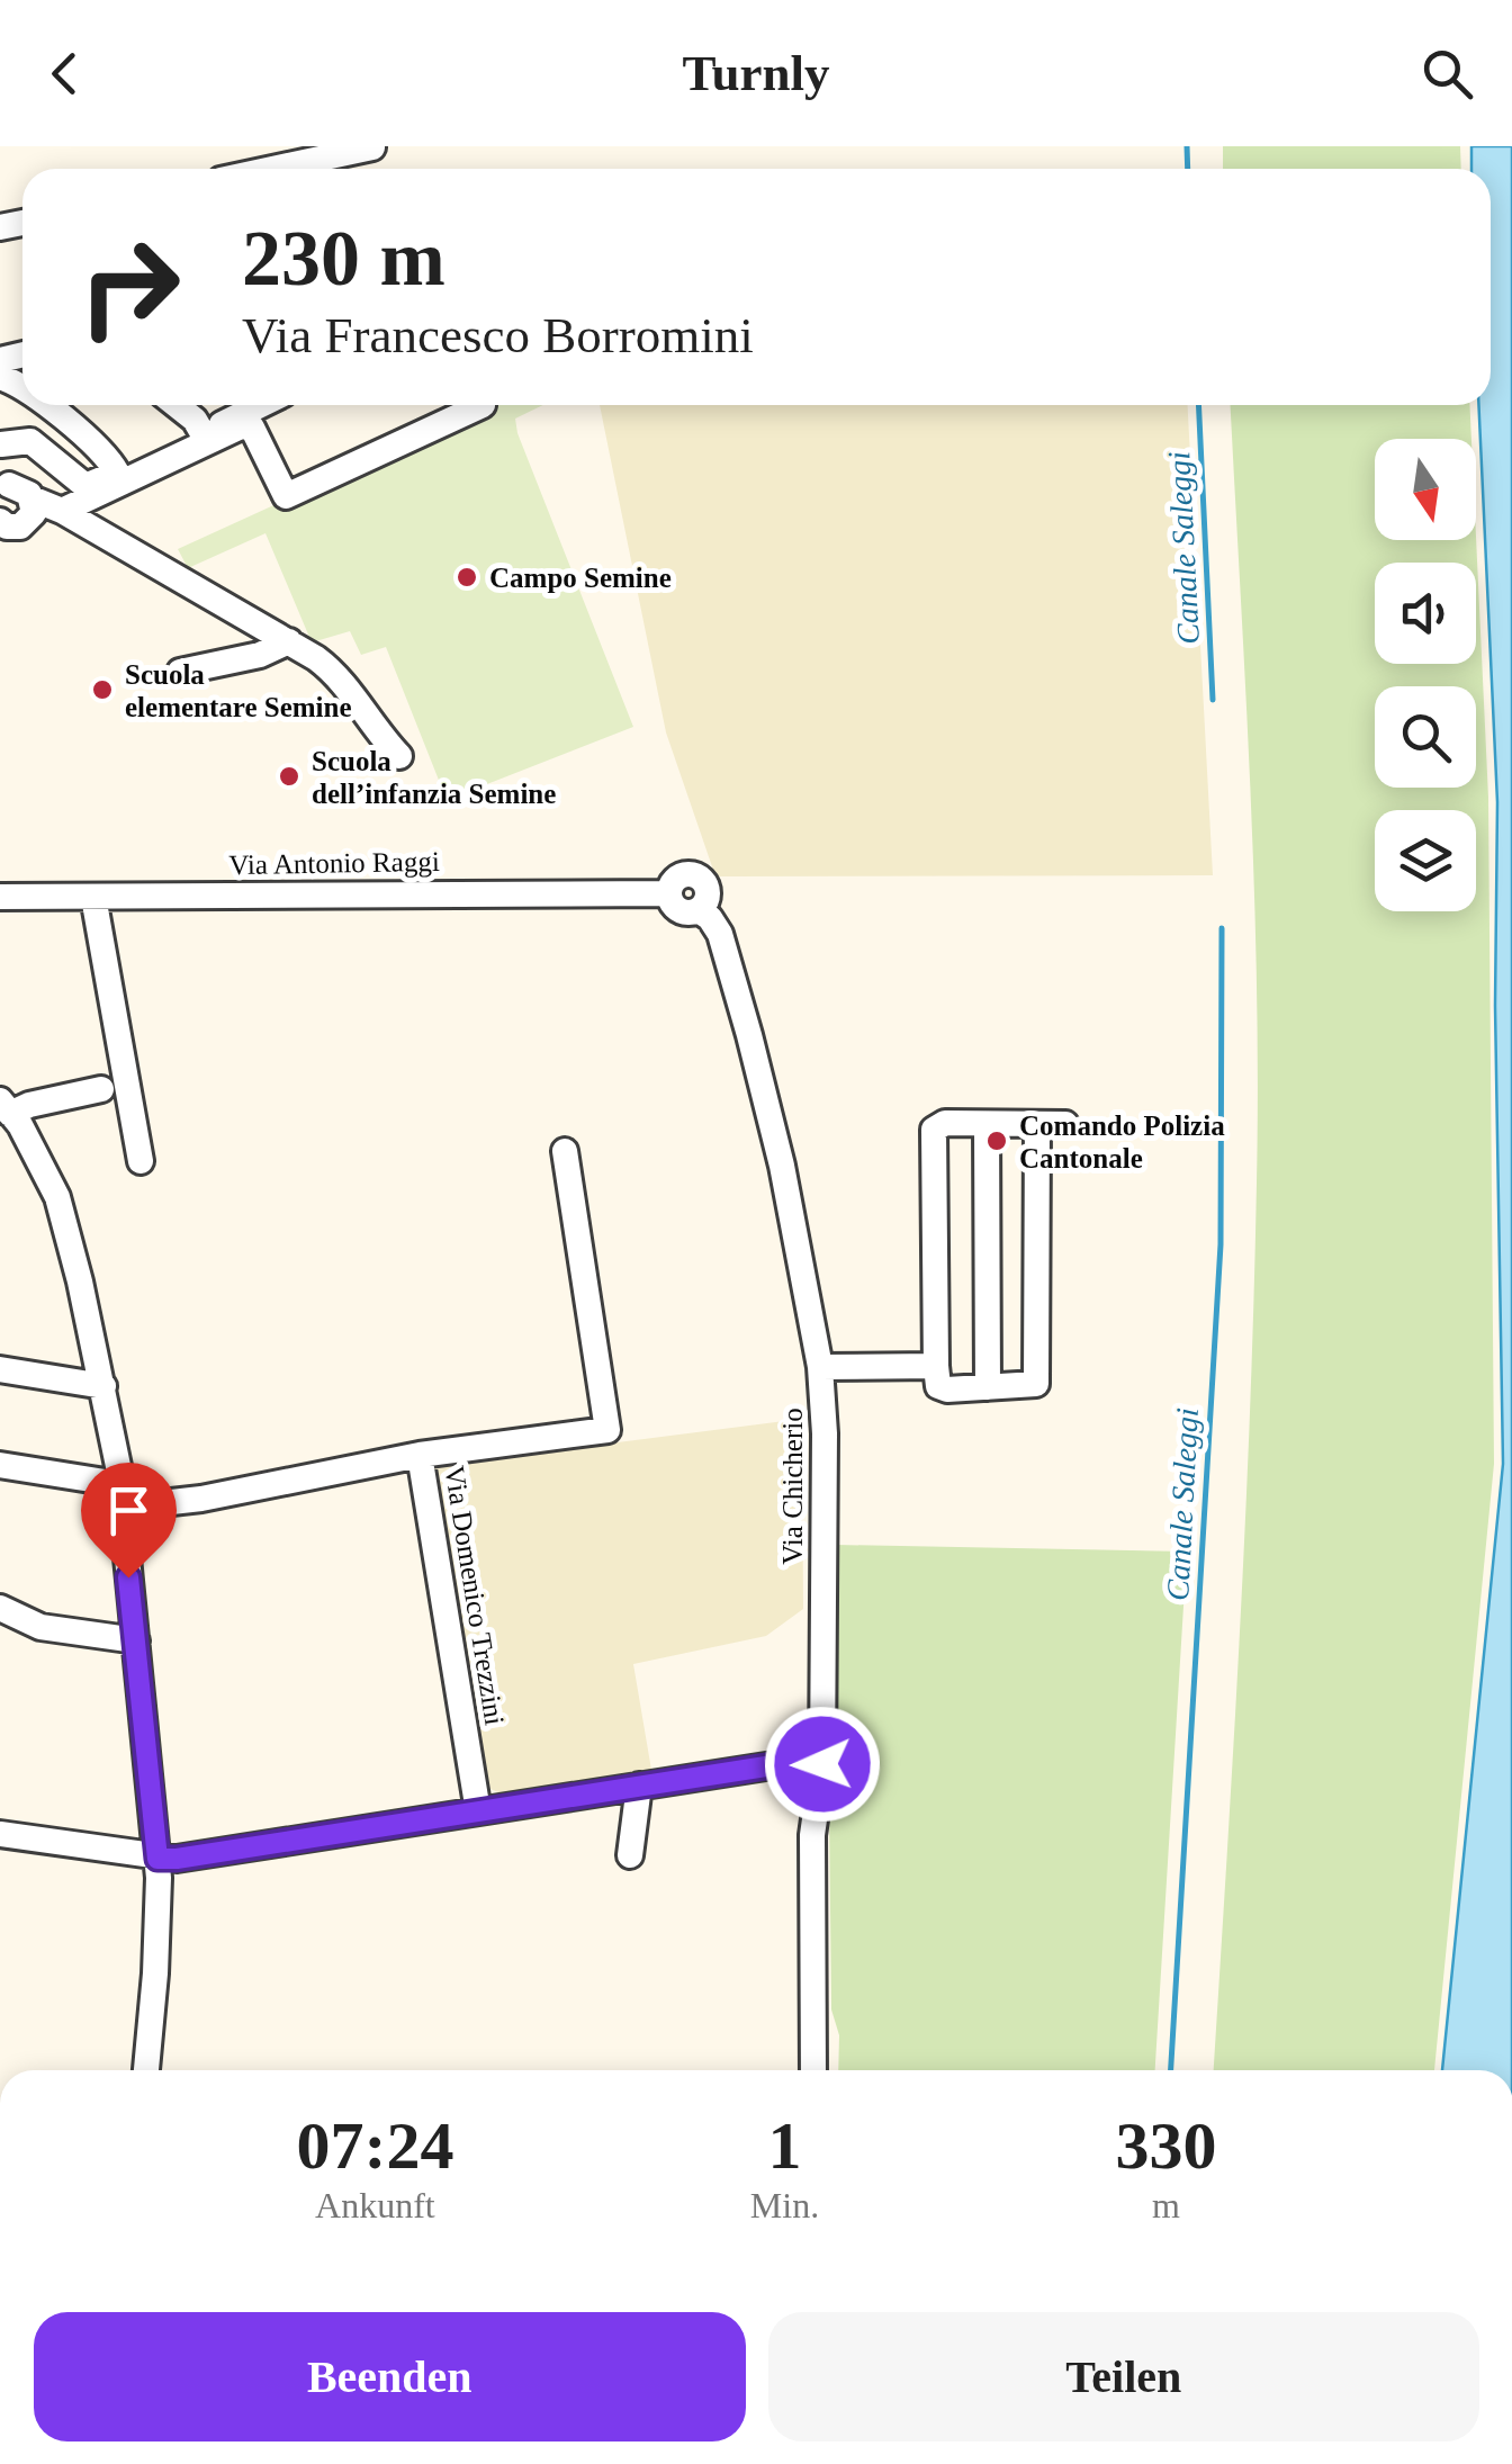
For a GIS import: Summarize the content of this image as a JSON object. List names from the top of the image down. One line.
{"streets":{"street":["Via Antonio Raggi","Via Chicherio","Via Domenico Trezzini"]},"crossings":[["Via Antonio Raggi","Via Chicherio"]],"water":["Canale Saleggi"],"places":["Campo Semine","Scuola elementare Semine","Scuola dell’infanzia Semine","Comando Polizia Cantonale"],"north":"bottom","page":{"header":"Turnly","turn":["230 m","Via Francesco Borromini"],"eta":["07:24","Ankunft","1","Min.","330","m"],"buttons":["Beenden","Teilen"]}}
